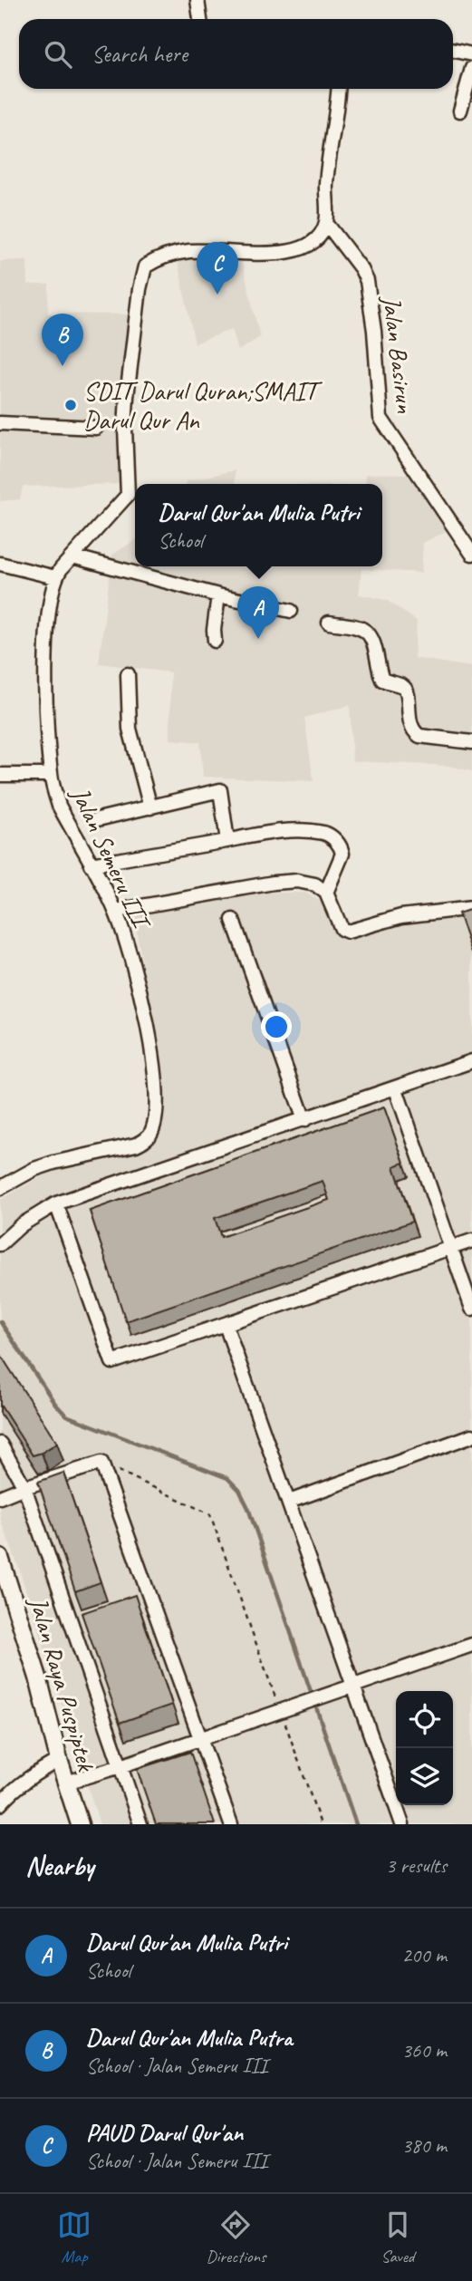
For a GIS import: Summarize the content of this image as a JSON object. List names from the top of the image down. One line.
{"streets":{"main road":["Jalan Raya Puspiptek"],"street":["Jalan Basirun","Jalan Semeru III"]},"places":["SDIT Darul Quran;SMAIT Darul Qur An"],"page":{"search":"Search here","pins":["C","B","A"],"popup":["Darul Qur'an Mulia Putri","School"],"heading":["Nearby","3 results"],"list":[{"mark":"A","name":"Darul Qur'an Mulia Putri","note":"School","value":"200 m"},{"mark":"B","name":"Darul Qur'an Mulia Putra","note":"School · Jalan Semeru III","value":"360 m"},{"mark":"C","name":"PAUD Darul Qur'an","note":"School · Jalan Semeru III","value":"380 m"}],"nav":["Map","Directions","Saved"]}}
